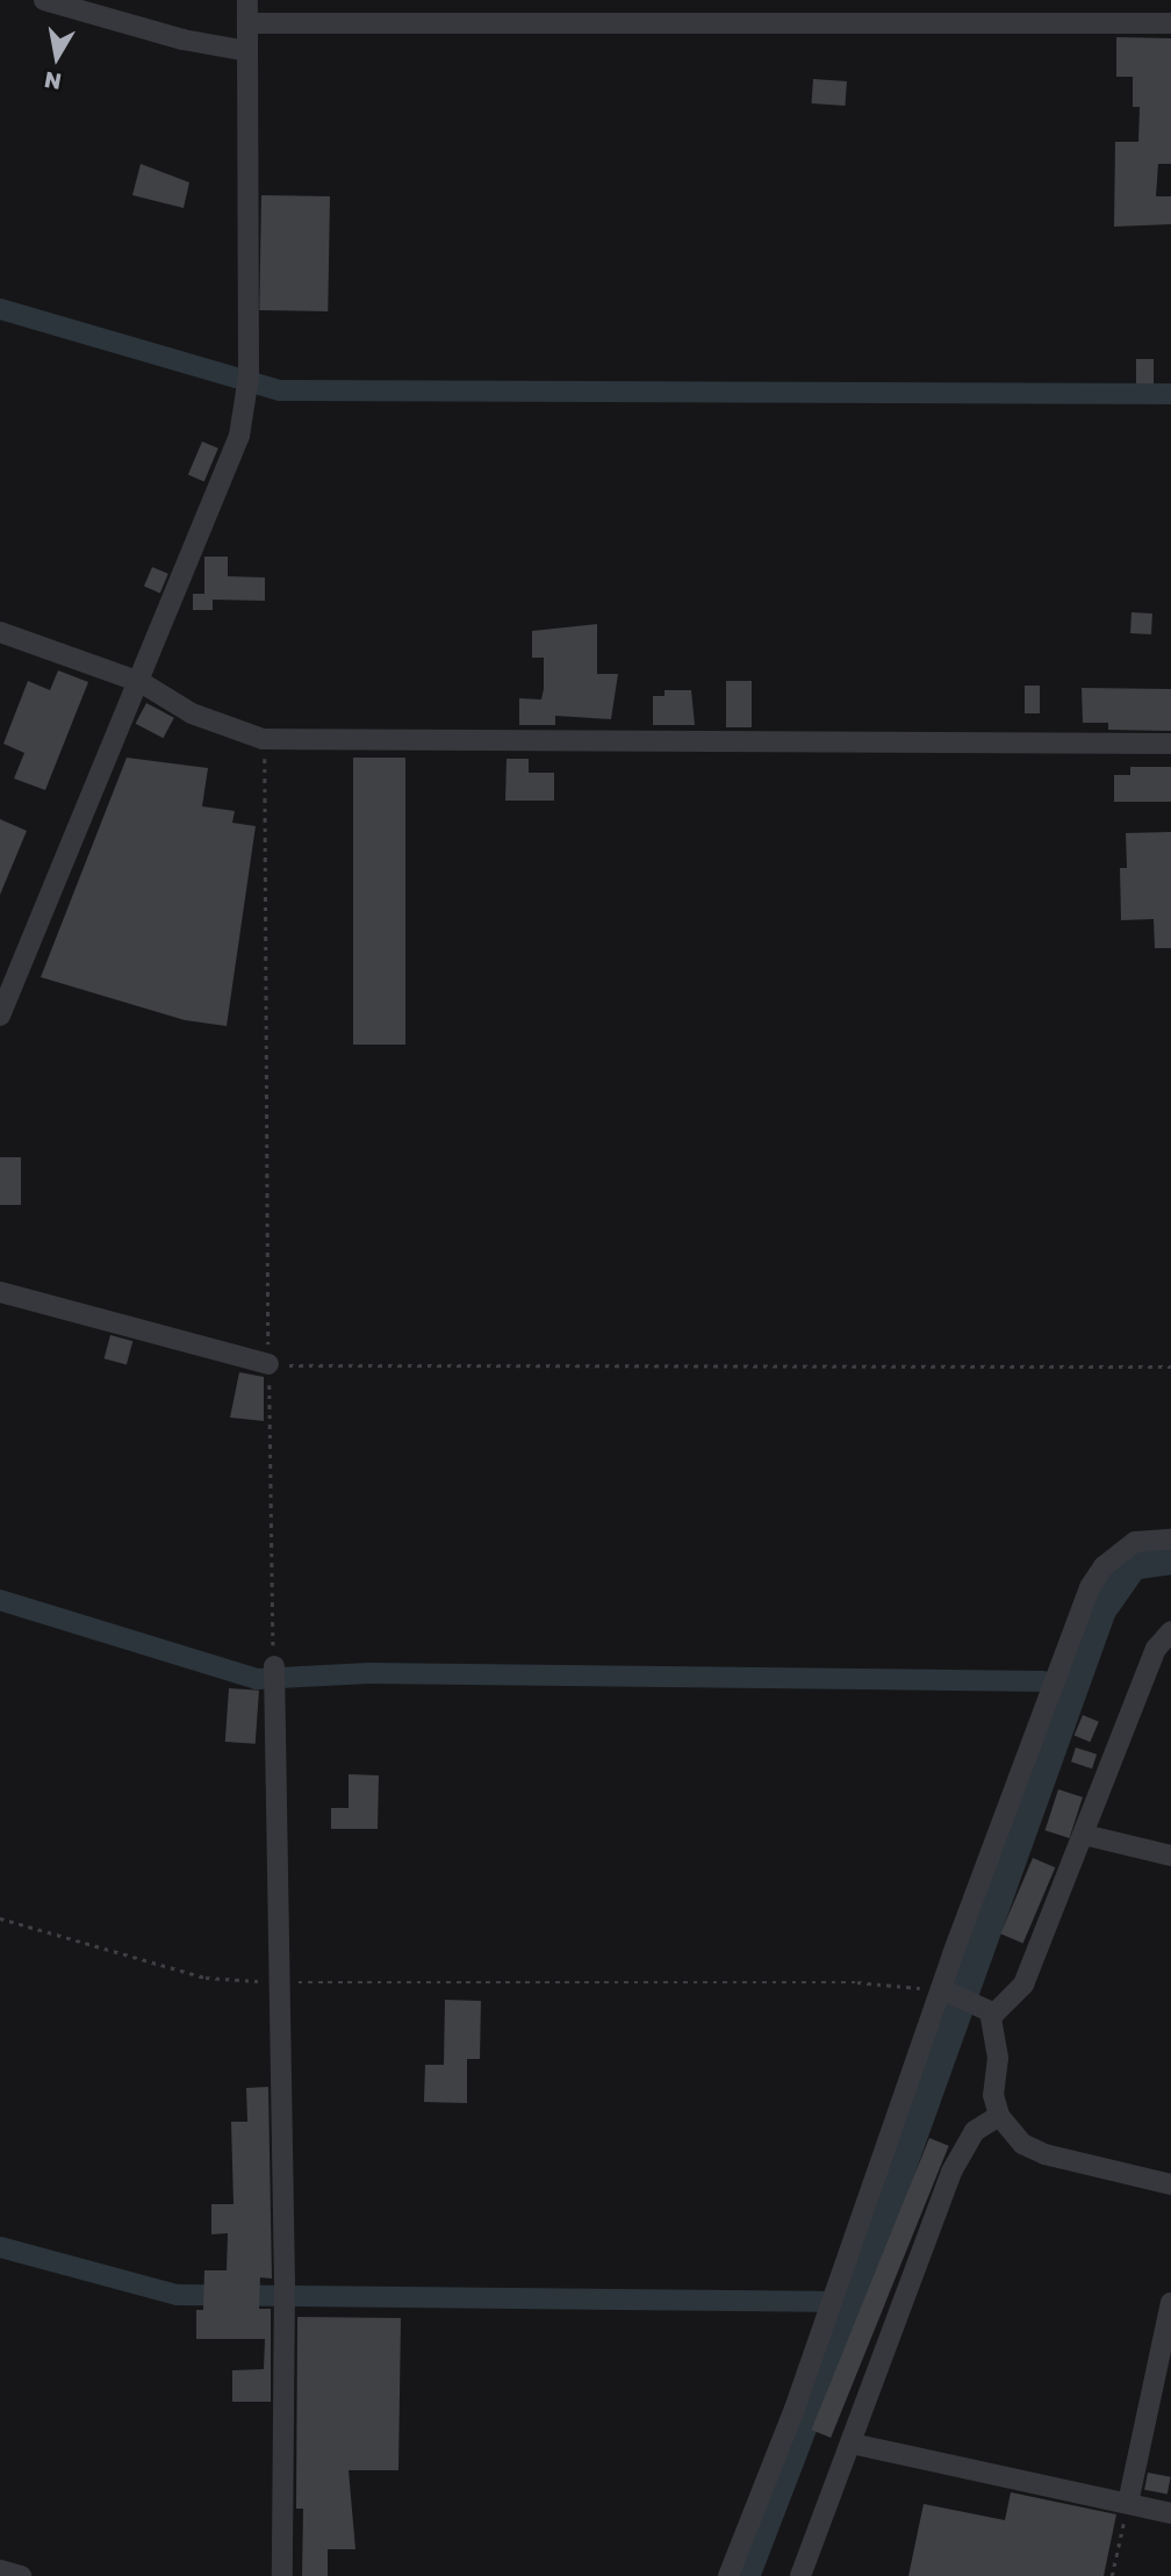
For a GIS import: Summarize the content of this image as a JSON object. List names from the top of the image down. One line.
{"north":"bottom"}
